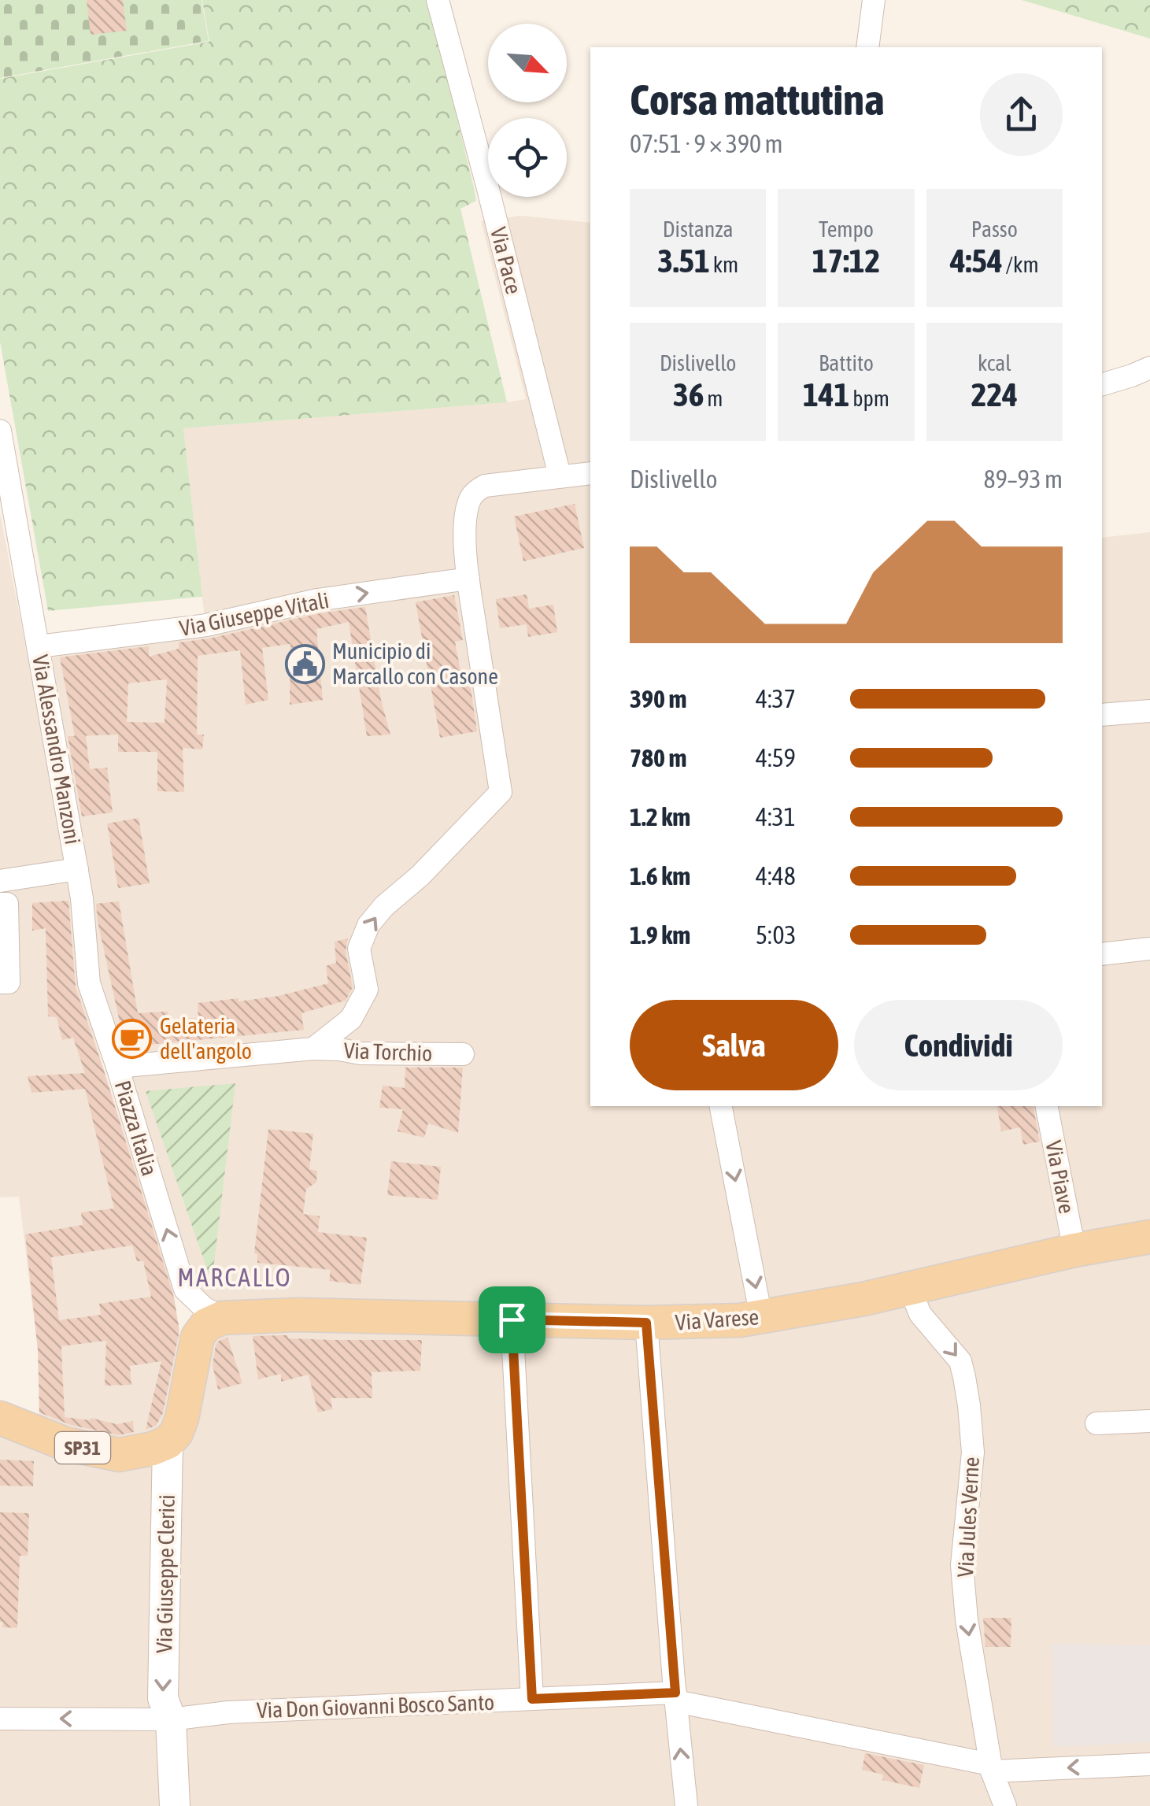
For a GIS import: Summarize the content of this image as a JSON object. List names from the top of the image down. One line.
{"streets":{"main road":["Via Varese","SP31","Via Giuseppe Clerici"],"street":["Via Pace","Via Giuseppe Vitali","Via Alessandro Manzoni","Via Torchio","Piazza Italia","Via Piave","Via Jules Verne","Via Don Giovanni Bosco Santo"]},"crossings":[["Via Giuseppe Vitali","Via Alessandro Manzoni"],["Via Alessandro Manzoni","Piazza Italia"],["Via Torchio","Piazza Italia"],["Piazza Italia","Via Varese"],["Piazza Italia","Via Giuseppe Clerici"],["Via Piave","Via Varese"],["Via Varese","Via Jules Verne"],["Via Varese","Via Giuseppe Clerici"],["SP31","Via Giuseppe Clerici"],["Via Jules Verne","Via Don Giovanni Bosco Santo"],["Via Giuseppe Clerici","Via Don Giovanni Bosco Santo"]],"one_way":["Via Giuseppe Vitali","Piazza Italia","Via Jules Verne","Via Giuseppe Clerici"],"districts":["MARCALLO"],"places":{"public building":["Municipio di Marcallo con Casone"],"cafe":["Gelateria dell'angolo"]},"north":"bottom right","page":{"heading":["Corsa mattutina","07:51 · 9 × 390 m"],"stats":[["Distanza","3.51 km"],["Tempo","17:12"],["Passo","4:54 /km"],["Dislivello","36 m"],["Battito","141 bpm"],["kcal","224"]],"chart":["Dislivello","89–93 m"],"list":[{"name":"390 m","note":"4:37"},{"name":"780 m","note":"4:59"},{"name":"1.2 km","note":"4:31"},{"name":"1.6 km","note":"4:48"},{"name":"1.9 km","note":"5:03"}],"buttons":["Salva","Condividi"]}}
